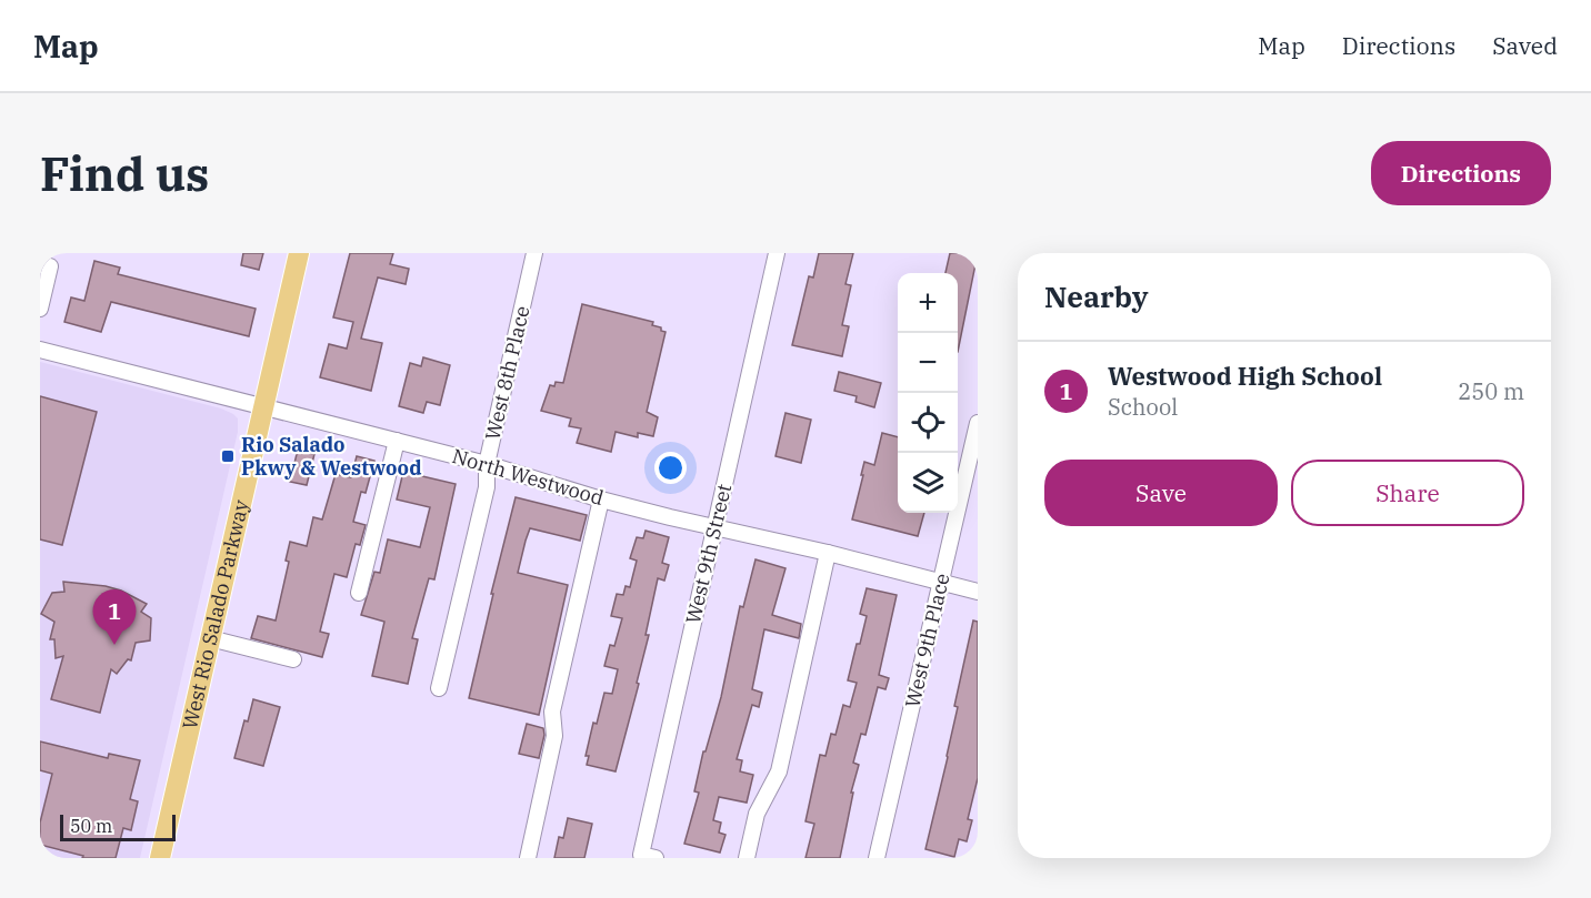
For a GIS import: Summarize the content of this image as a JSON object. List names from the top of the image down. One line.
{"streets":{"main road":["West Rio Salado Parkway"],"street":["West 8th Place","North Westwood","West 9th Street","West 9th Place"]},"crossings":[["West 8th Place","North Westwood"],["North Westwood","West 9th Street"],["North Westwood","West Rio Salado Parkway"],["North Westwood","West 9th Place"]],"places":{"transit":["Rio Salado Pkwy & Westwood"]},"scale_bar":"50 m","page":{"header":"Map","nav":["Map","Directions","Saved"],"buttons":["Directions",["Save","Share"]],"title":"Find us","heading":"Nearby","map_buttons":["+","−"],"list":[{"mark":"1","name":"Westwood High School","note":"School","value":"250 m"}],"pins":"1","scale":"50 m"}}
